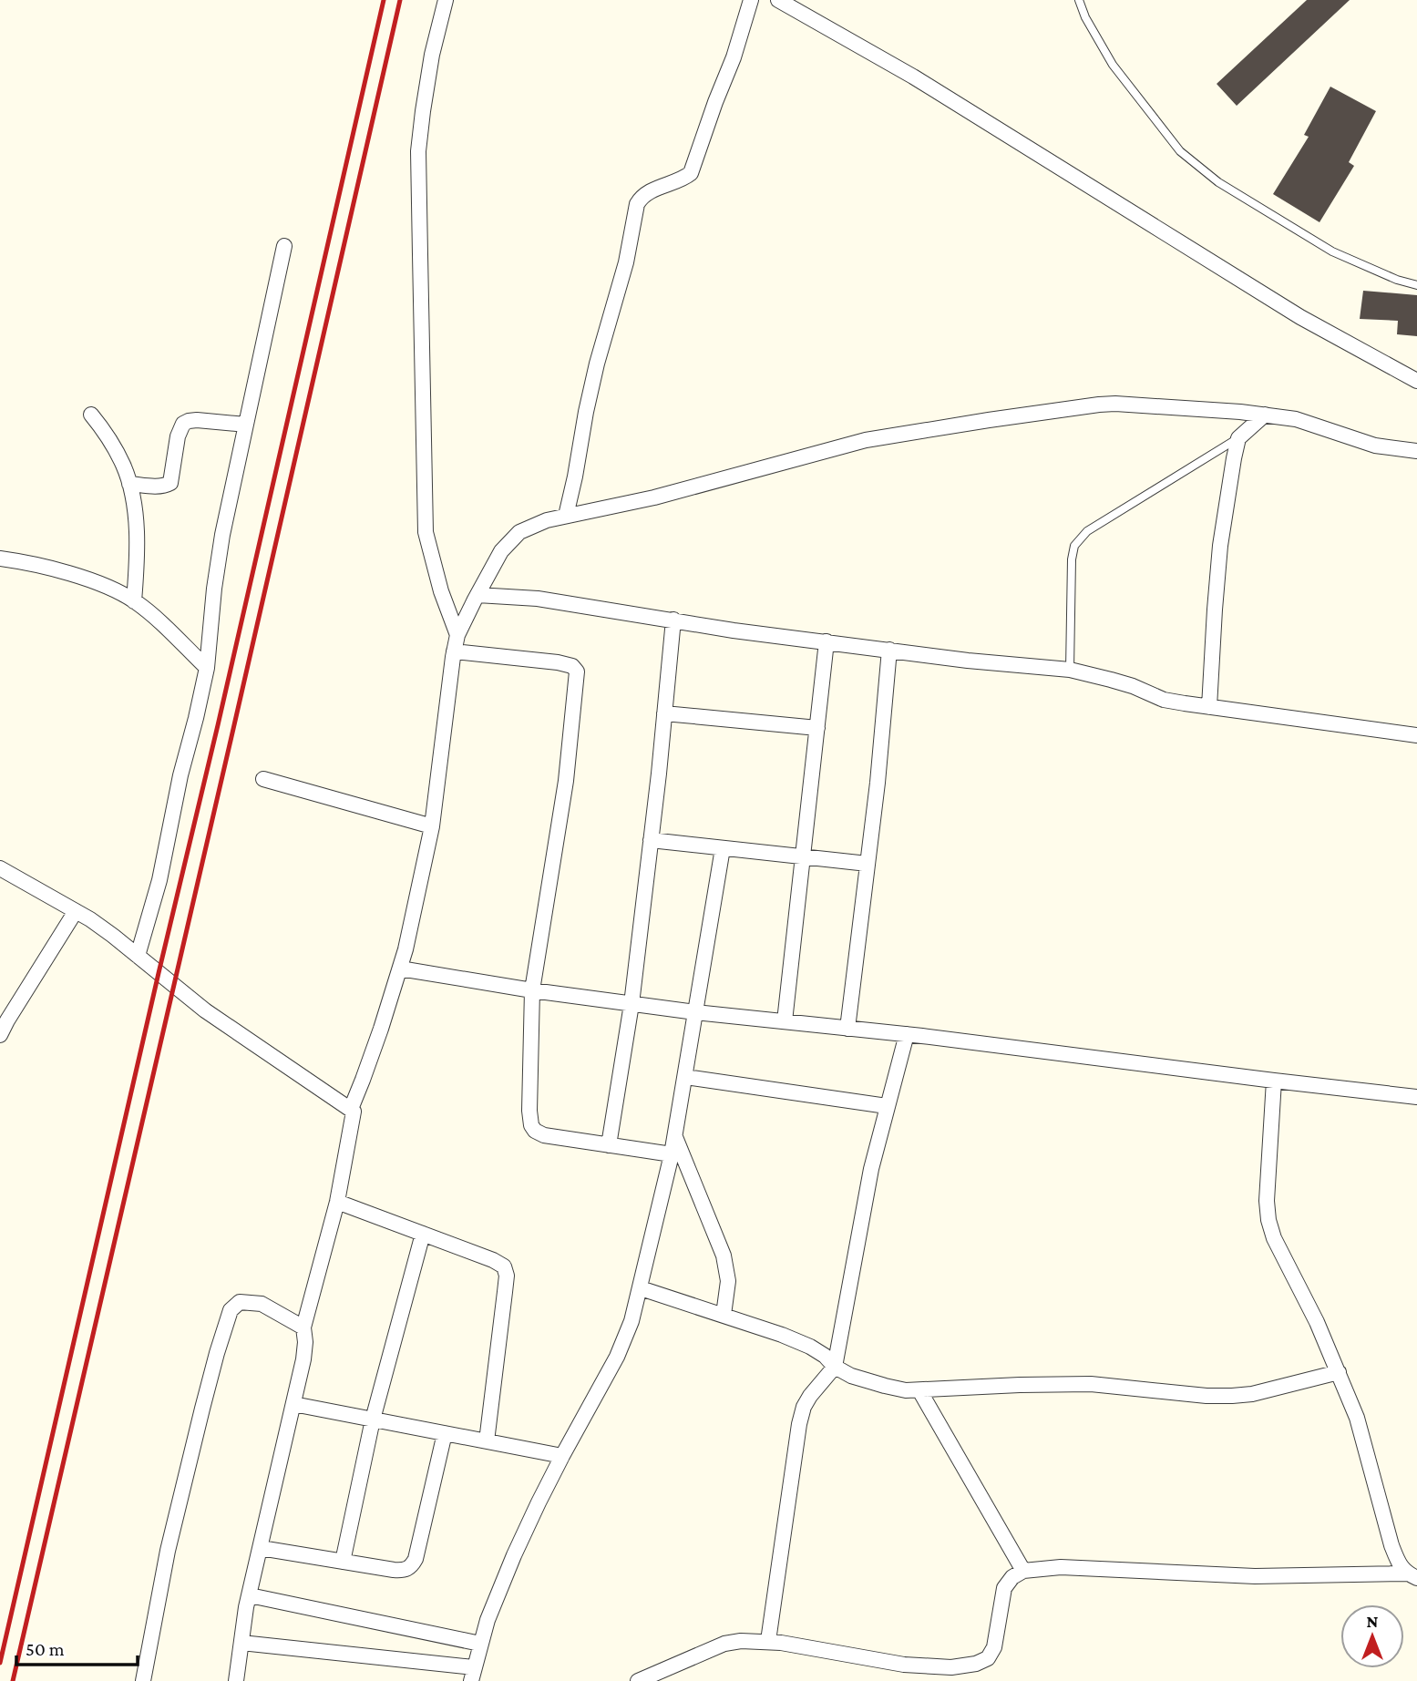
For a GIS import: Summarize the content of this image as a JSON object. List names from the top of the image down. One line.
{"scale_bar":"50 m","north":"top"}
